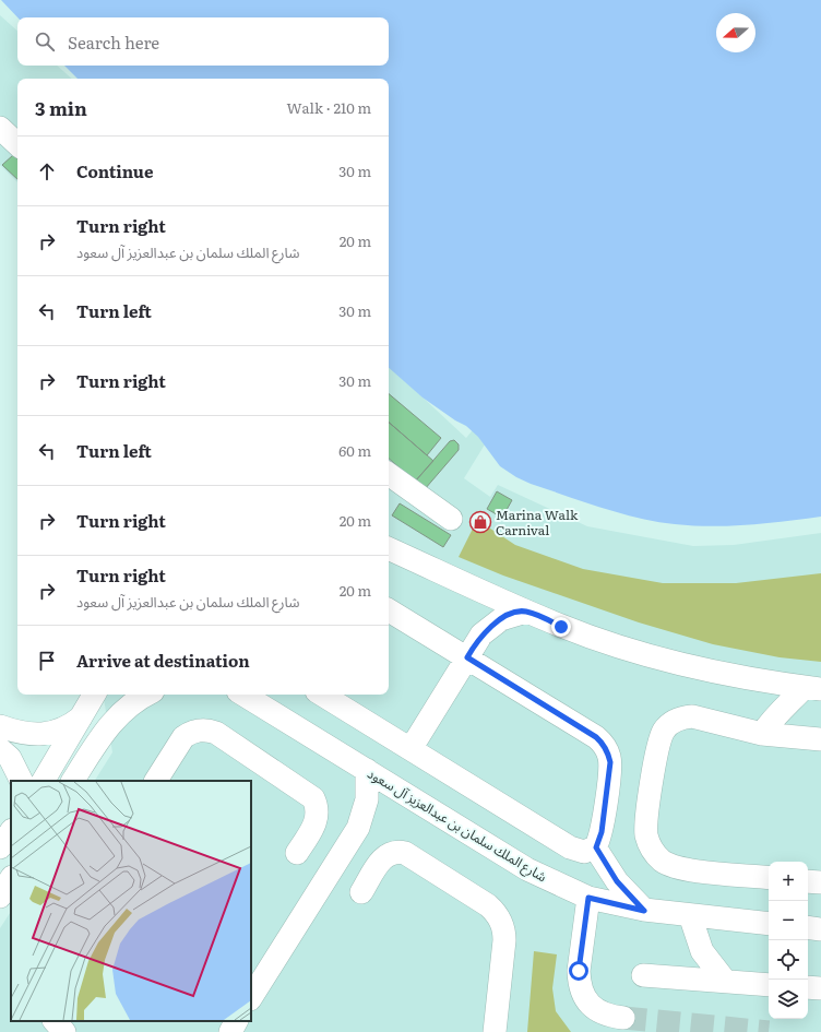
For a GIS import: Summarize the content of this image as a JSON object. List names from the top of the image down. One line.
{"streets":{"street":["شارع الملك سلمان بن عبدالعزيز آل سعود"]},"places":{"shop":["Marina Walk Carnival"]},"north":"left","page":{"search":"Search here","heading":["3 min","Walk · 210 m"],"list":[["Continue","30 m"],["Turn right","شارع الملك سلمان بن عبدالعزيز آل سعود","20 m"],["Turn left","30 m"],["Turn right","30 m"],["Turn left","60 m"],["Turn right","20 m"],["Turn right","شارع الملك سلمان بن عبدالعزيز آل سعود","20 m"],"Arrive at destination"],"map_buttons":["+","−"]}}
